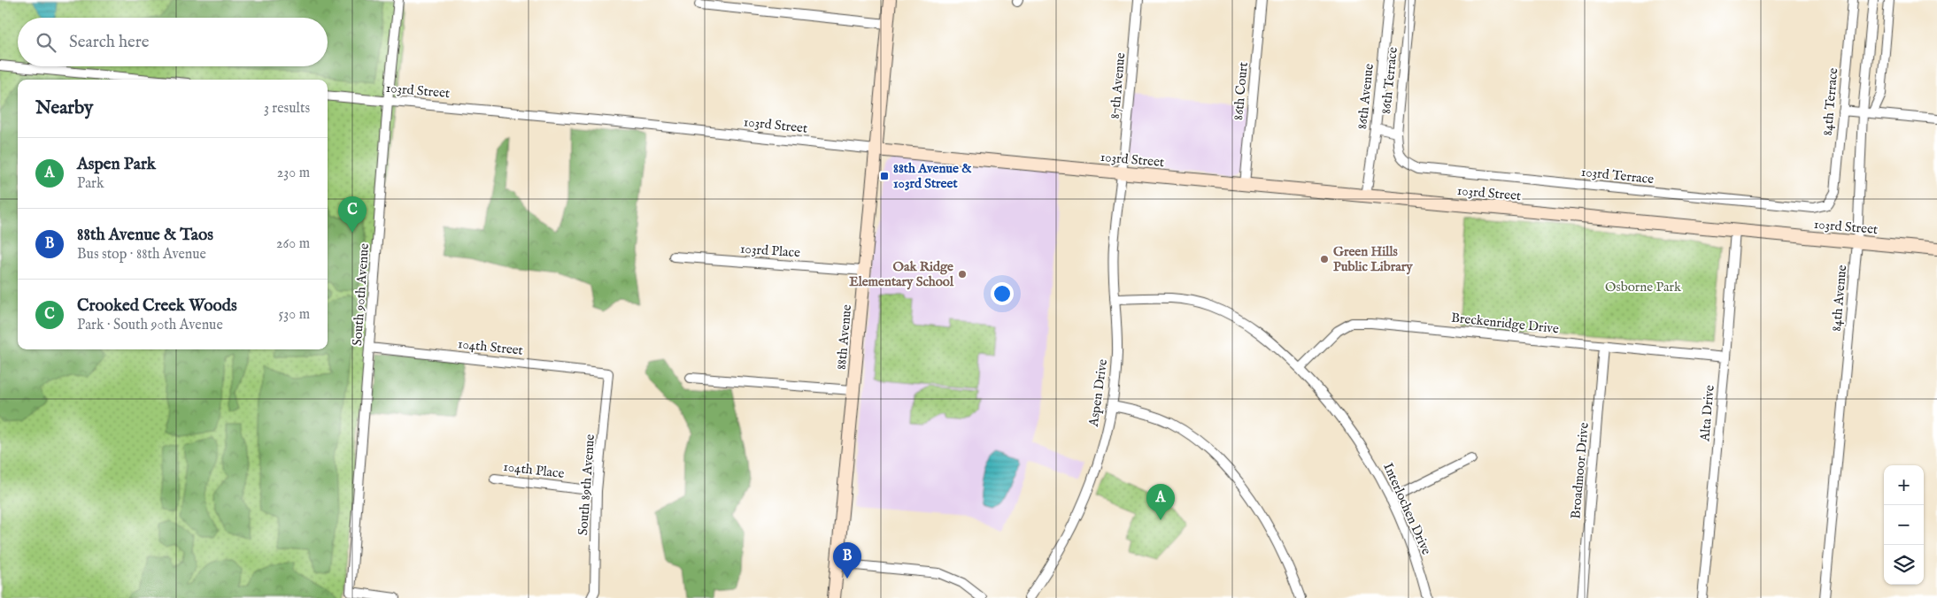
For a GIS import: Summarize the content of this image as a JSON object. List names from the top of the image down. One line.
{"streets":{"street":["86th Terrace","87th Avenue","103rd Street","86th Court","86th Avenue","84th Terrace","103rd Terrace","103rd Place","South 90th Avenue","84th Avenue","Breckenridge Drive","88th Avenue","104th Street","Aspen Drive","Alta Drive","104th Place","Broadmoor Drive","South 89th Avenue","Interlochen Drive"]},"crossings":[["86th Terrace","103rd Terrace"],["87th Avenue","103rd Street"],["87th Avenue","Aspen Drive"],["103rd Street","86th Court"],["103rd Street","86th Avenue"],["103rd Street","South 90th Avenue"],["103rd Street","84th Avenue"],["103rd Street","88th Avenue"],["103rd Street","Aspen Drive"],["103rd Street","Alta Drive"],["84th Terrace","103rd Terrace"],["103rd Place","88th Avenue"],["South 90th Avenue","104th Street"],["Breckenridge Drive","Alta Drive"],["Breckenridge Drive","Broadmoor Drive"],["Breckenridge Drive","Interlochen Drive"],["104th Street","South 89th Avenue"],["Aspen Drive","Interlochen Drive"],["104th Place","South 89th Avenue"]],"parks":["Osborne Park"],"places":{"transit":["88th Avenue & 103rd Street"],"other":["Green Hills Public Library","Oak Ridge Elementary School"]},"page":{"search":"Search here","heading":["Nearby","3 results"],"list":[{"mark":"A","name":"Aspen Park","note":"Park","value":"230 m"},{"mark":"B","name":"88th Avenue & Taos","note":"Bus stop · 88th Avenue","value":"260 m"},{"mark":"C","name":"Crooked Creek Woods","note":"Park · South 90th Avenue","value":"530 m"}],"pins":["C","A","B"],"map_buttons":["+","−"]}}
